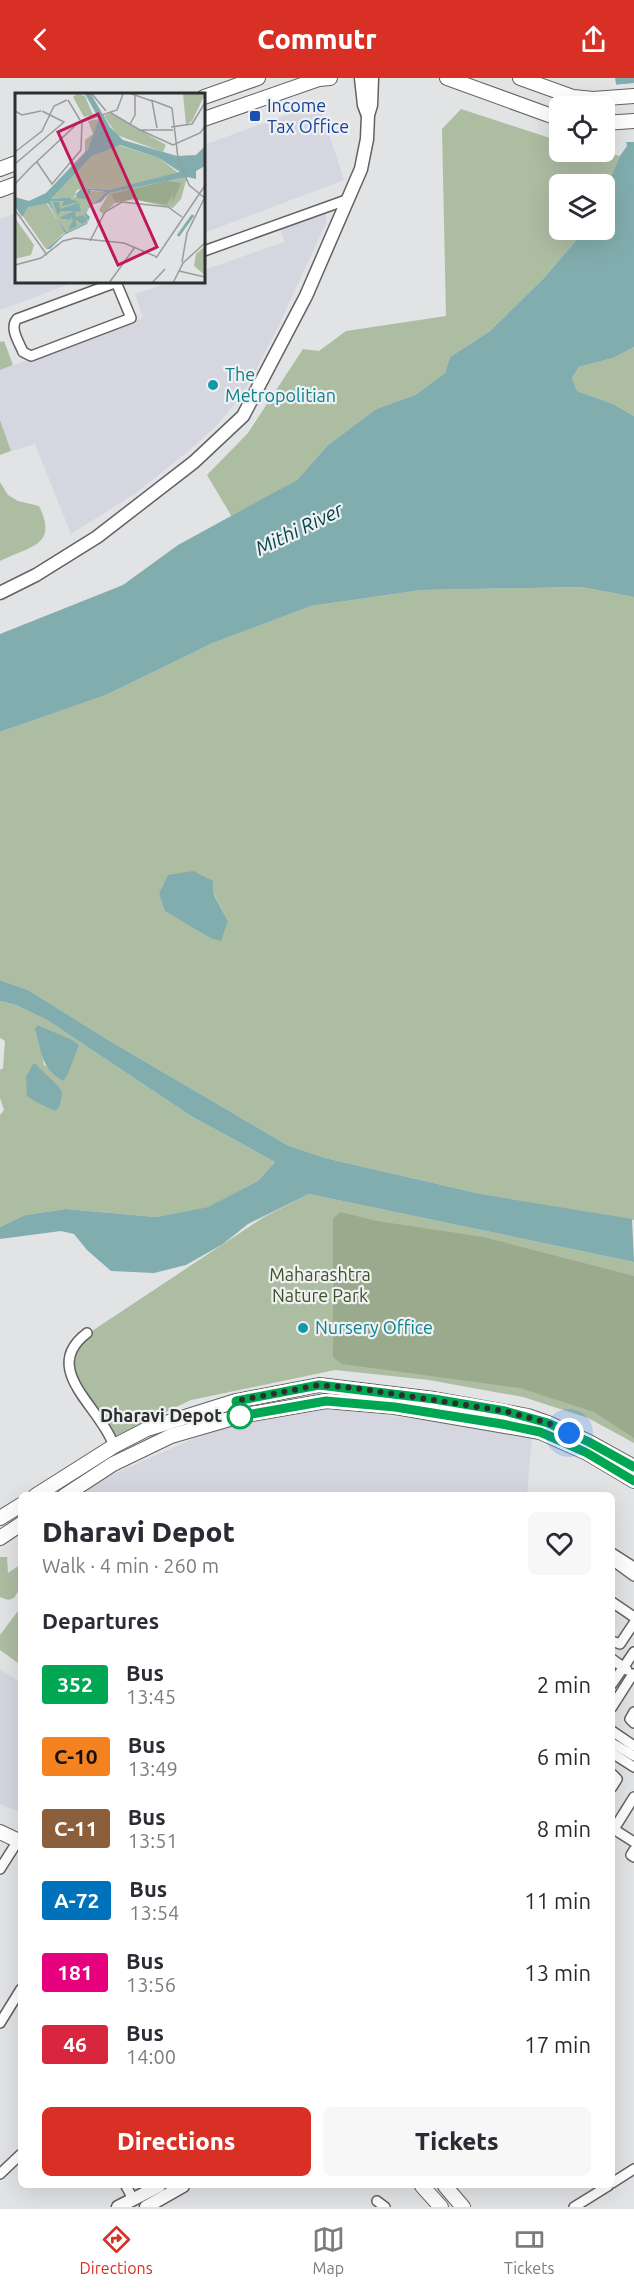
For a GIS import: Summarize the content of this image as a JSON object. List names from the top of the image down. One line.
{"water":["Mithi River"],"parks":["Maharashtra Nature Park"],"places":{"transit":["Income Tax Office"],"other":["The Metropolitian","Nursery Office","Dharavi Depot"]},"lines":["bus line 352"],"page":{"header":"Commutr","heading":[["Dharavi Depot","Walk · 4 min · 260 m"],"Departures"],"list":[{"mark":"352","name":"Bus","note":"13:45","value":"2 min"},{"mark":"C-10","name":"Bus","note":"13:49","value":"6 min"},{"mark":"C-11","name":"Bus","note":"13:51","value":"8 min"},{"mark":"A-72","name":"Bus","note":"13:54","value":"11 min"},{"mark":"181","name":"Bus","note":"13:56","value":"13 min"},{"mark":"46","name":"Bus","note":"14:00","value":"17 min"}],"buttons":["Directions","Tickets"],"tabs":["Directions","Map","Tickets"]}}
